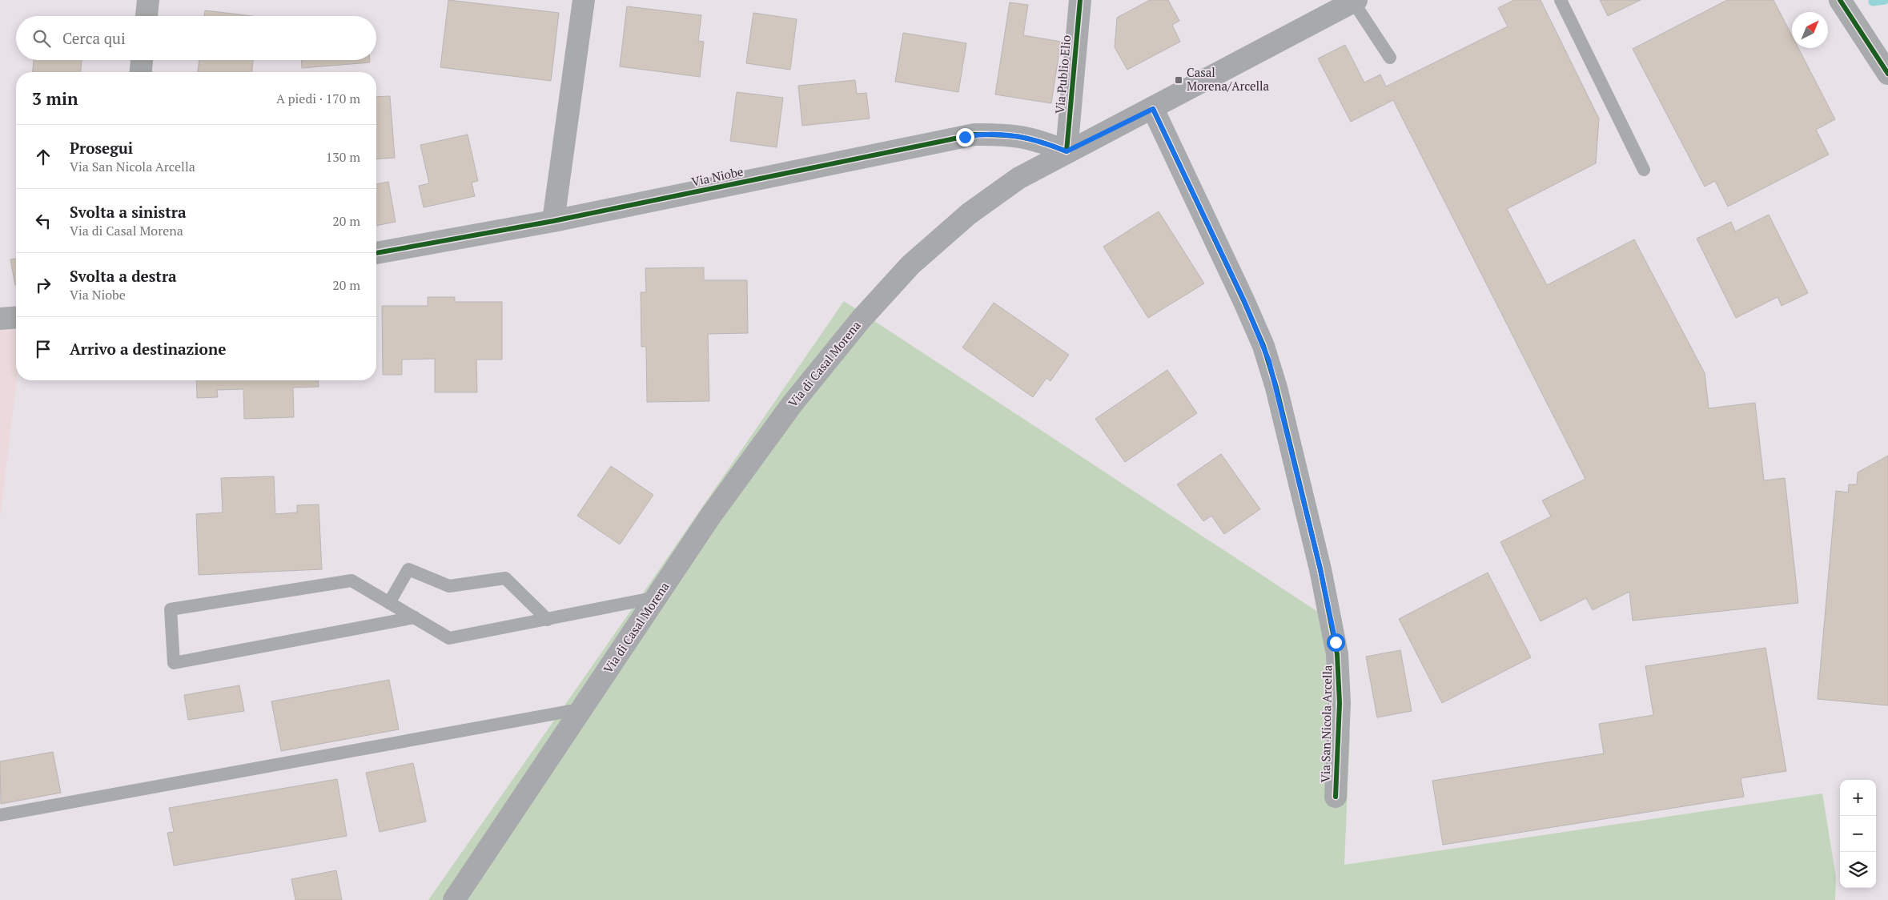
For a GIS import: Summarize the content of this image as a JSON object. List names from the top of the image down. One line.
{"streets":{"main road":["Via di Casal Morena"],"street":["Via Publio Elio","Via Niobe","Via San Nicola Arcella"]},"crossings":[["Via Publio Elio","Via Niobe"],["Via Publio Elio","Via di Casal Morena"],["Via Niobe","Via di Casal Morena"],["Via di Casal Morena","Via San Nicola Arcella"]],"places":{"transit":["Casal Morena/Arcella"]},"north":"top right","page":{"search":"Cerca qui","heading":["3 min","A piedi · 170 m"],"list":[["Prosegui","Via San Nicola Arcella","130 m"],["Svolta a sinistra","Via di Casal Morena","20 m"],["Svolta a destra","Via Niobe","20 m"],"Arrivo a destinazione"],"map_buttons":["+","−"]}}
